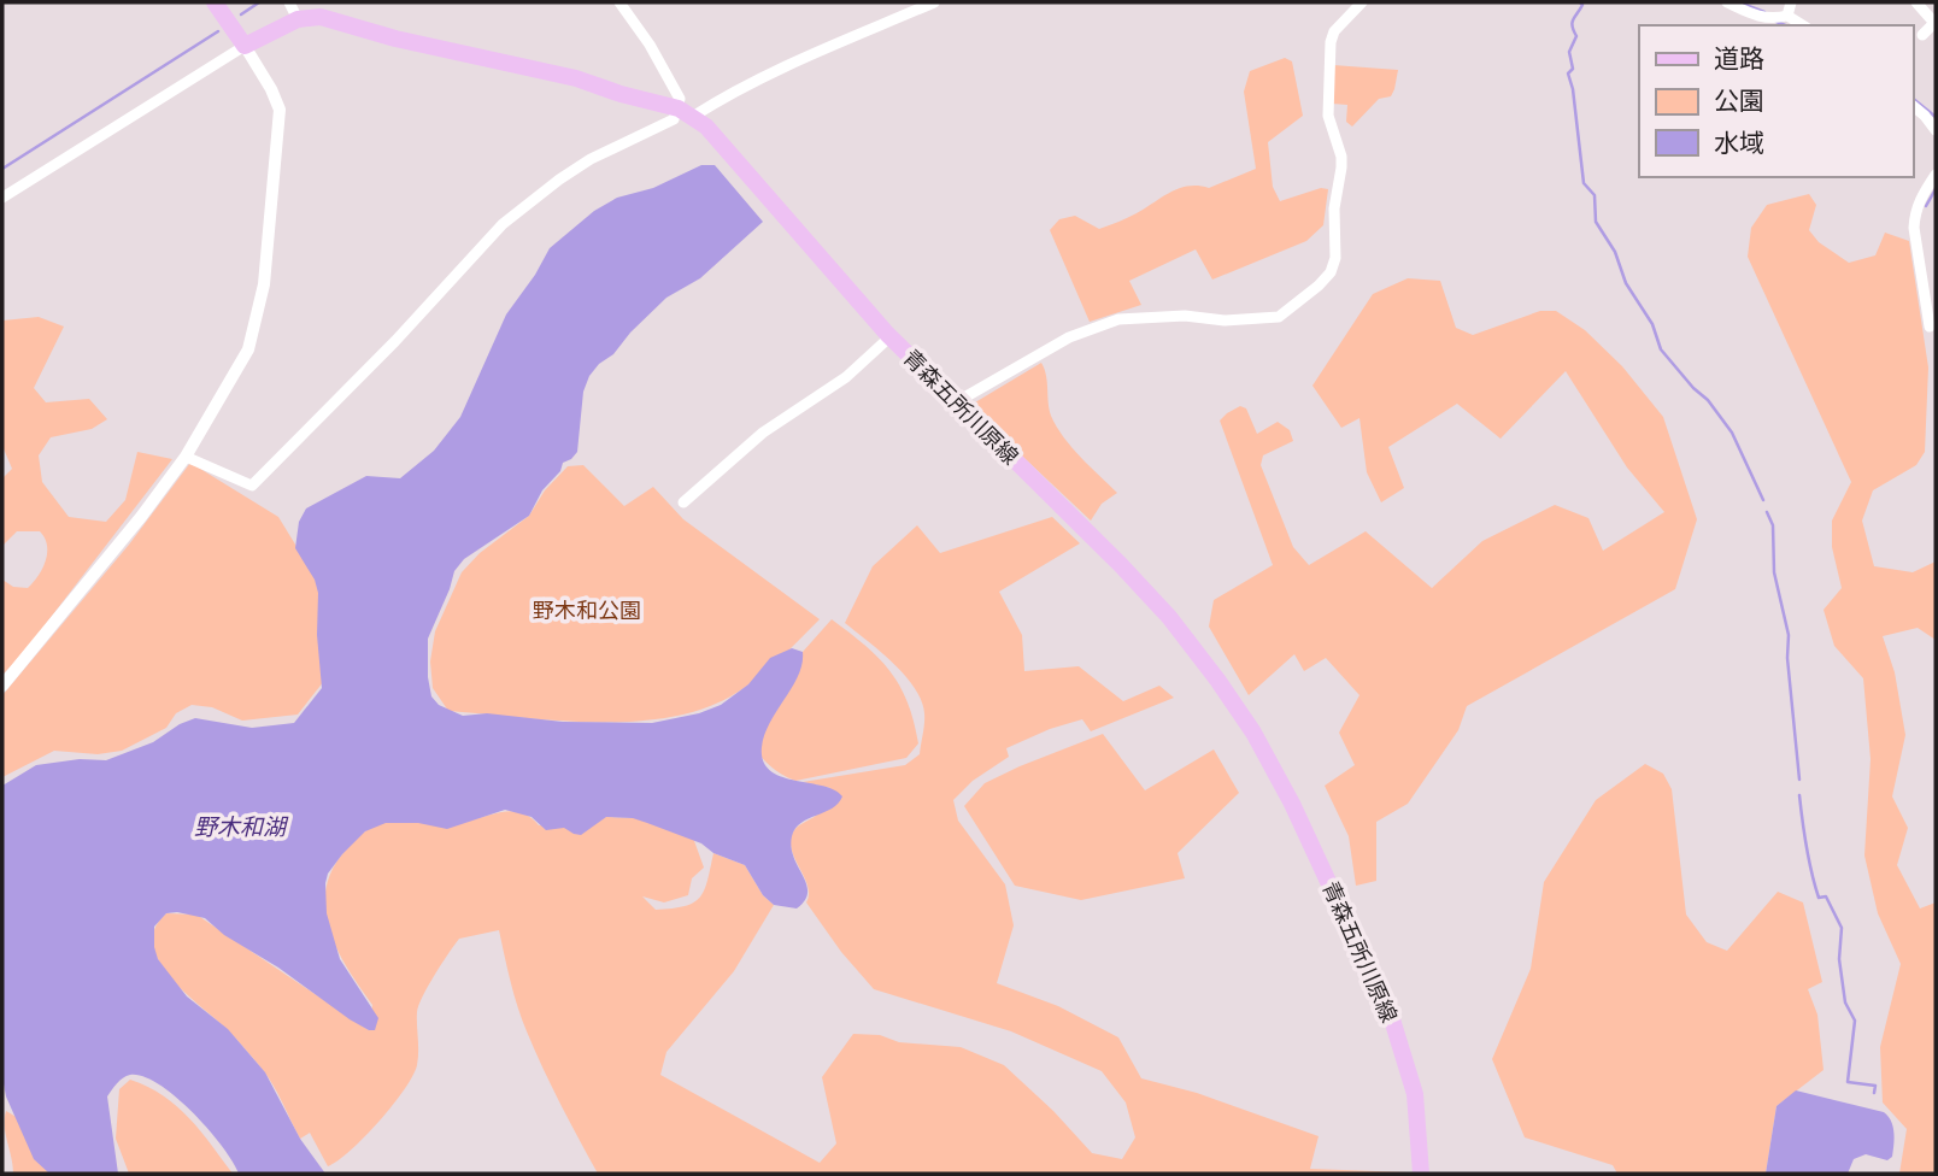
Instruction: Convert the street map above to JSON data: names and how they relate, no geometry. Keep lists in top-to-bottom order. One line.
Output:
{"streets":{"main road":["青森五所川原線"]},"water":["野木和湖"],"parks":["野木和公園"],"legend":["道路","公園","水域"]}
